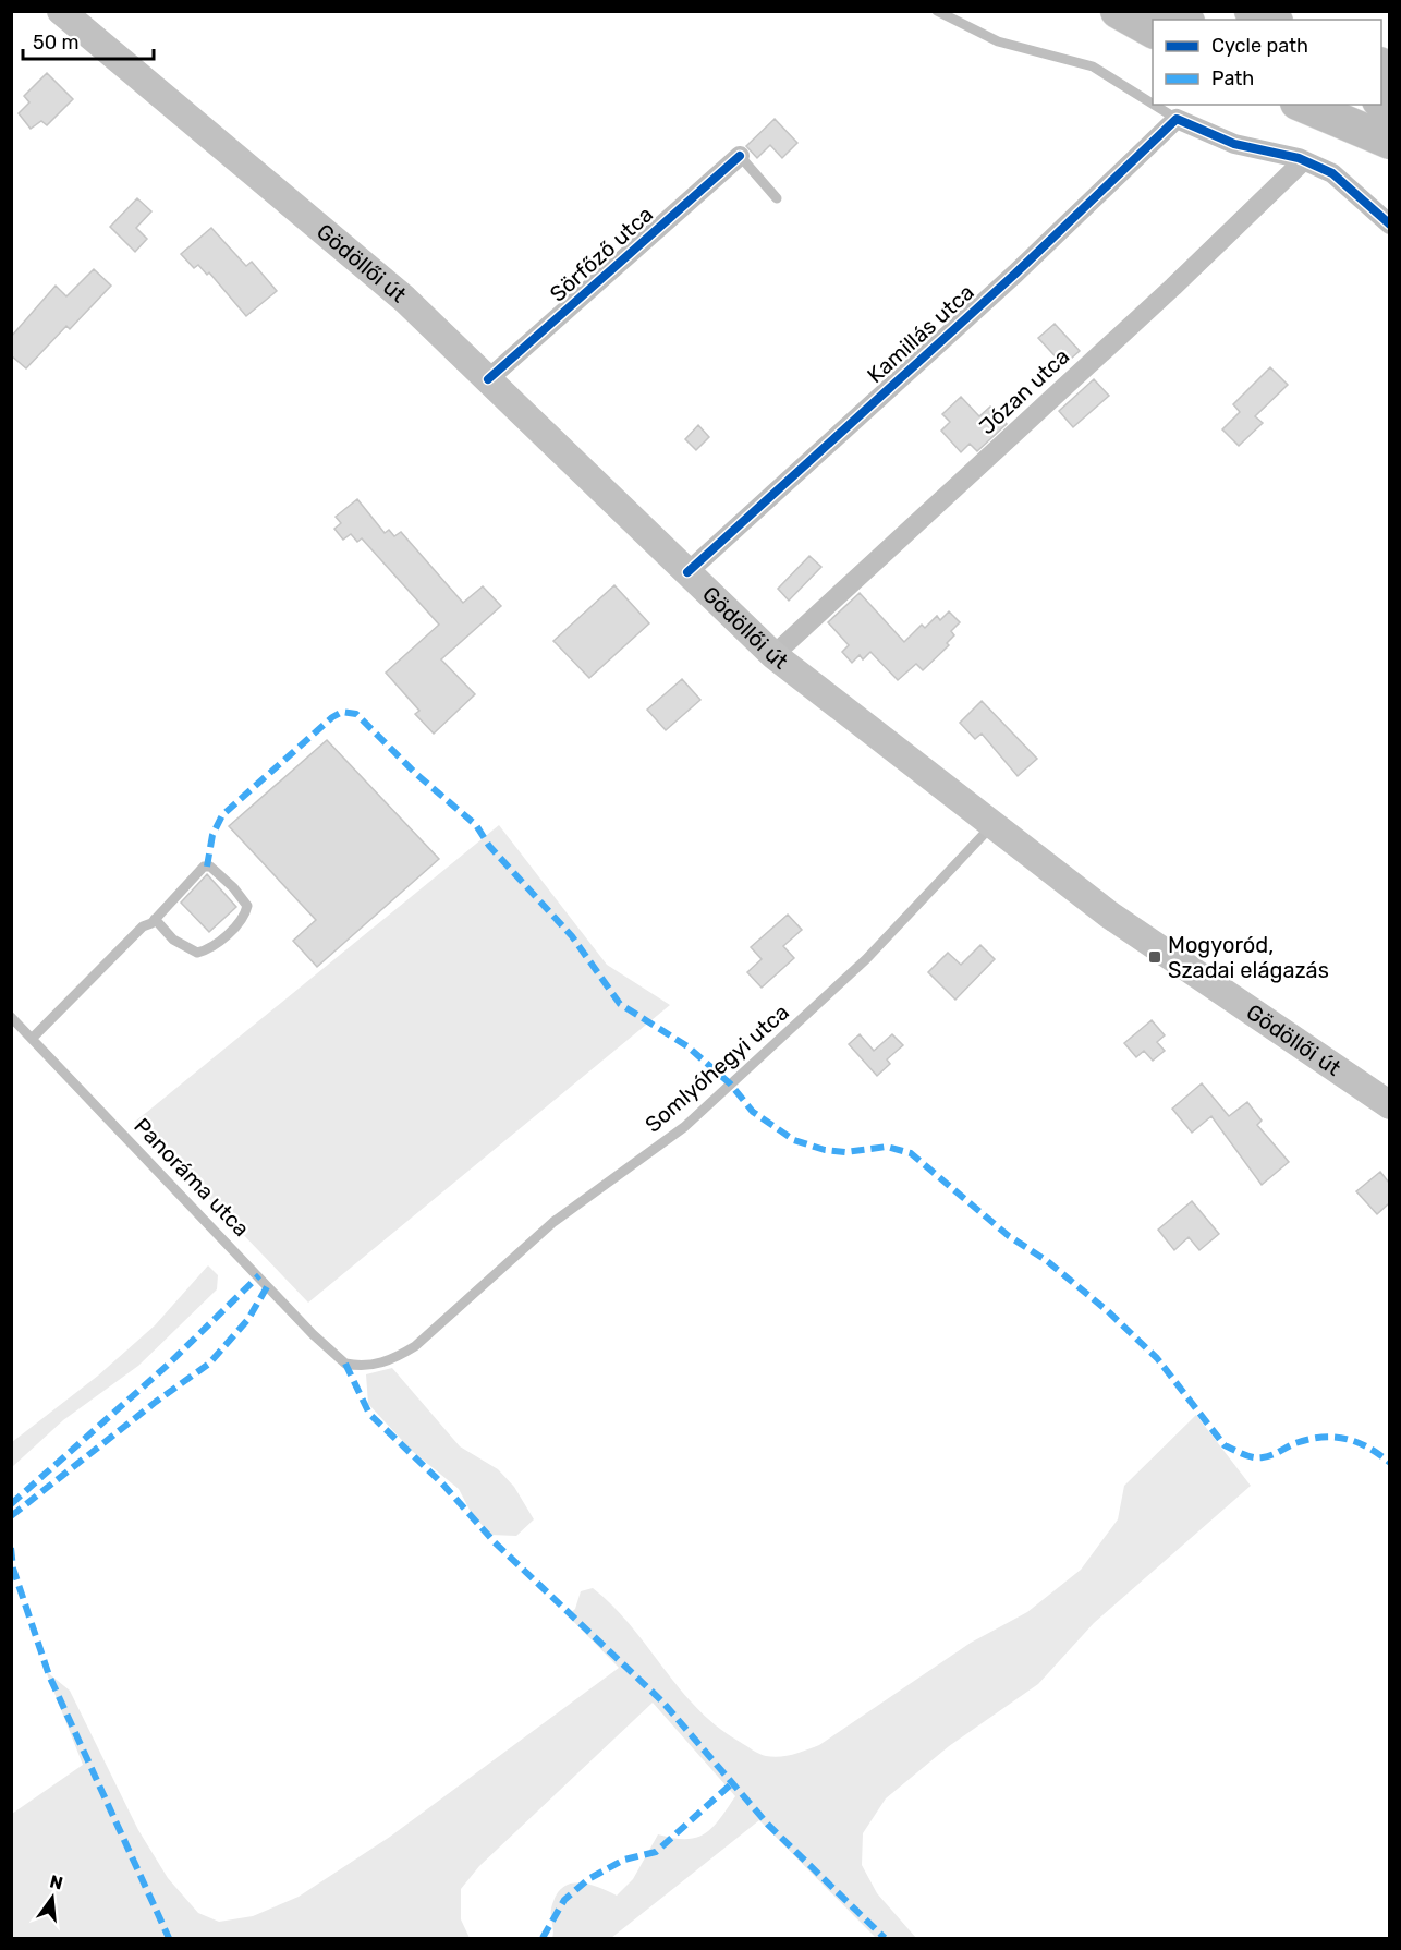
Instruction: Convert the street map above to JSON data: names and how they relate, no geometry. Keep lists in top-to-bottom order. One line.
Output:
{"streets":{"main road":["Gödöllői út"],"street":["Sörfőző utca","Kamillás utca","Józan utca"],"lane":["Somlyóhegyi utca","Panoráma utca"]},"crossings":[["Sörfőző utca","Gödöllői út"],["Gödöllői út","Kamillás utca"],["Gödöllői út","Józan utca"],["Gödöllői út","Somlyóhegyi utca"],["Somlyóhegyi utca","Panoráma utca"]],"places":{"transit":["Mogyoród, Szadai elágazás"]},"legend":["Cycle path","Path"],"scale_bar":"50 m","north":"top"}
